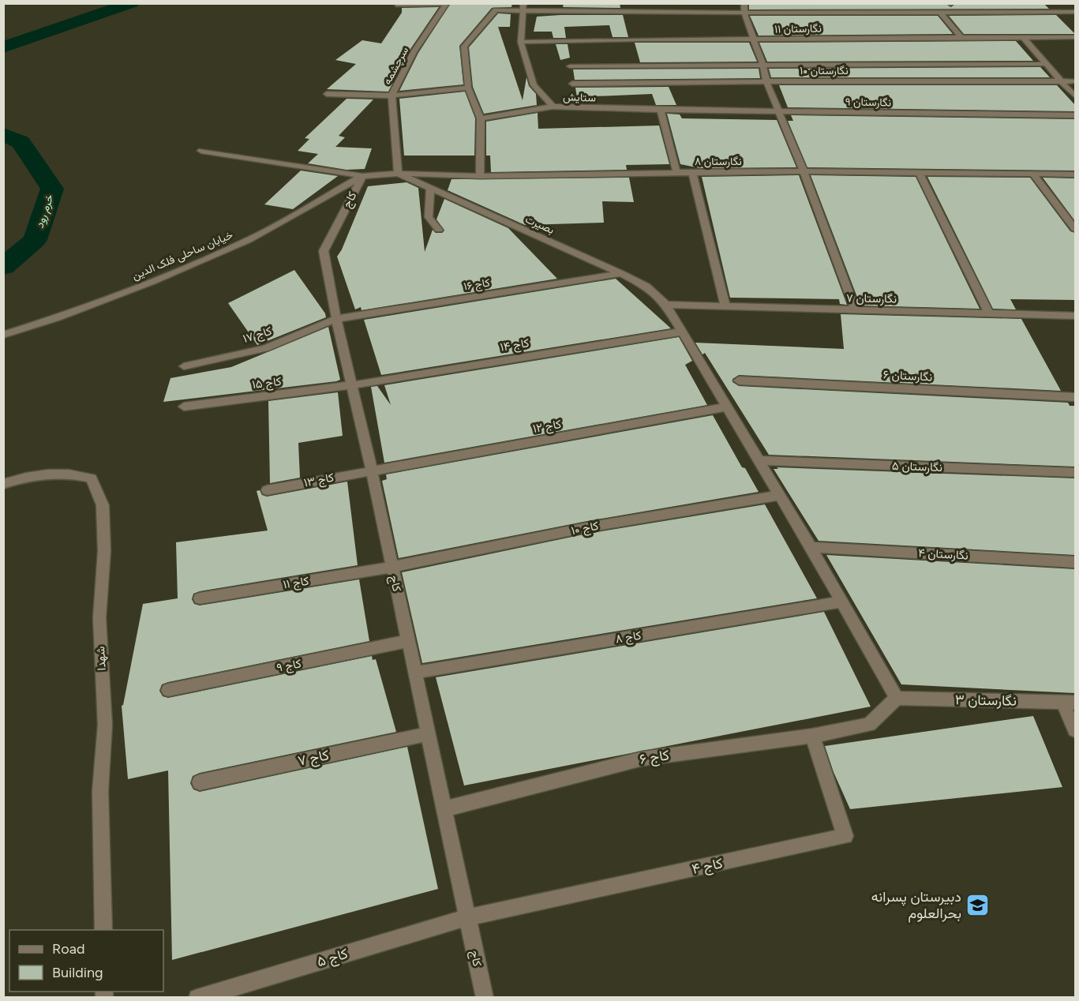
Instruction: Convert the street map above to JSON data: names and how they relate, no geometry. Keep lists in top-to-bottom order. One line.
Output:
{"streets":{"street":["نگارستان ۱۱","سرچشمه","نگارستان ۱۰","ستایش","نگارستان ۹","نگارستان ۸","کاج","بصیرت","خیابان ساحلی فلک الدین","کاج ۱۶","نگارستان ۷","کاج ۱۷","کاج ۱۴","نگارستان ۶","کاج ۱۵","کاج ۱۲","نگارستان ۵","کاج ۱۳","کاج ۱۰","نگارستان ۴","کاج ۱۱","کاج ۸","شهدا","کاج ۹","نگارستان ۳","کاج ۶","کاج ۷","کاج ۴","کاج ۵"]},"crossings":[["نگارستان ۱۱","ستایش"],["سرچشمه","بصیرت"],["ستایش","نگارستان ۹"],["کاج","خیابان ساحلی فلک الدین"],["کاج","کاج ۱۶"],["کاج","کاج ۱۷"],["کاج","کاج ۱۴"],["کاج","کاج ۱۵"],["کاج","کاج ۱۲"],["کاج","کاج ۱۳"],["کاج","کاج ۱۰"],["کاج","کاج ۱۱"],["کاج","کاج ۸"],["کاج","کاج ۹"],["کاج","کاج ۶"],["کاج","کاج ۷"],["کاج","کاج ۴"],["کاج","کاج ۵"],["بصیرت","کاج ۱۶"],["بصیرت","نگارستان ۷"],["بصیرت","کاج ۱۴"],["بصیرت","کاج ۱۲"],["بصیرت","نگارستان ۵"],["بصیرت","کاج ۱۰"],["بصیرت","نگارستان ۴"],["بصیرت","کاج ۸"],["بصیرت","نگارستان ۳"],["بصیرت","کاج ۶"],["کاج ۱۶","کاج ۱۷"],["کاج ۱۴","کاج ۱۵"],["کاج ۱۲","کاج ۱۳"],["کاج ۱۰","کاج ۱۱"],["نگارستان ۳","کاج ۶"],["کاج ۶","کاج ۴"],["کاج ۴","کاج ۵"]],"water":["خرم رود"],"places":{"school or university":["دبیرستان پسرانه بحرالعلوم"]},"legend":["Road","Building"]}
